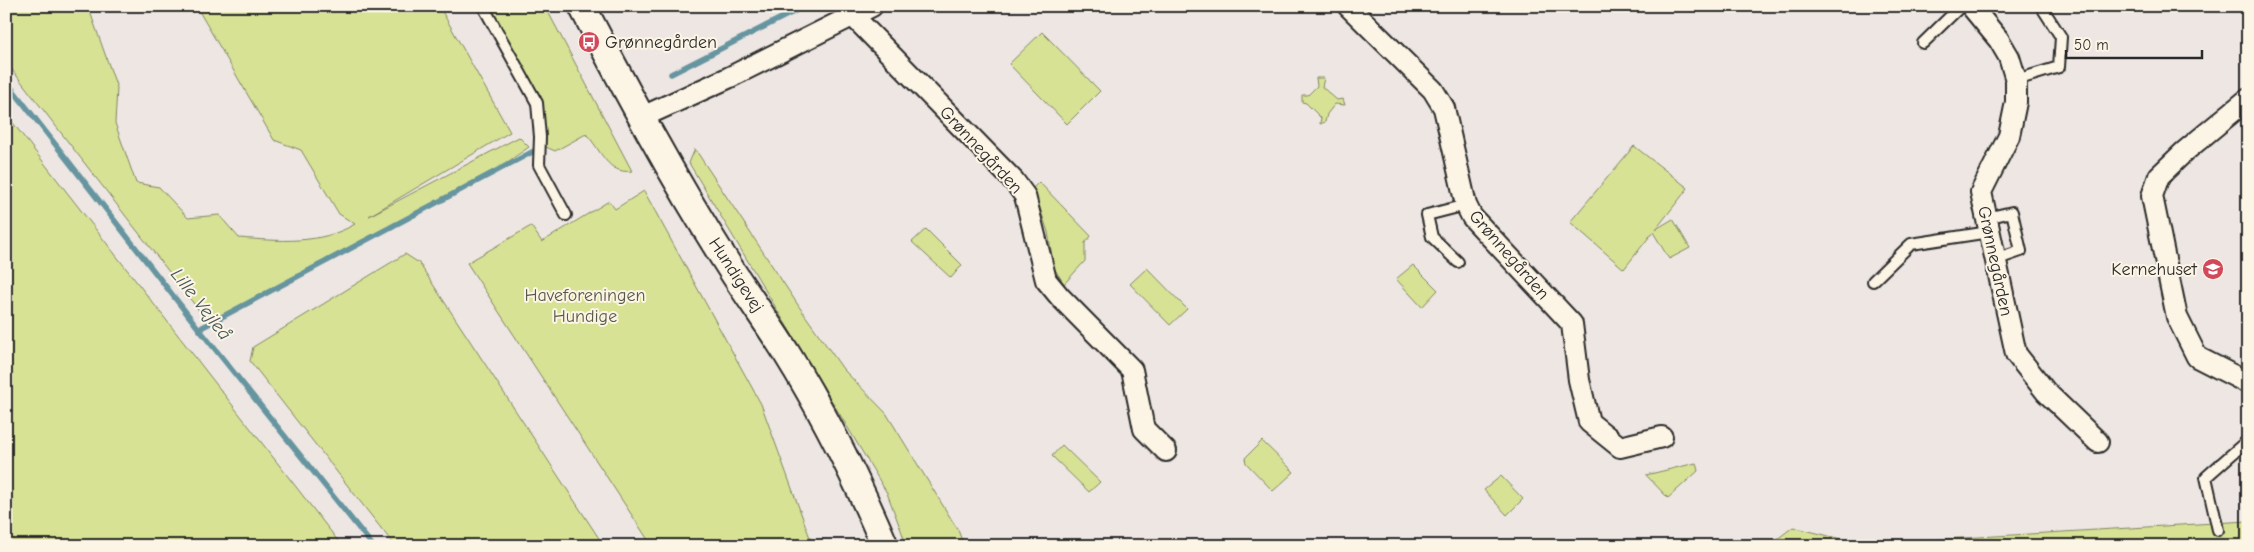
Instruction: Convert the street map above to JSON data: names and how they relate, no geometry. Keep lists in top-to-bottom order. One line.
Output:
{"streets":{"street":["Grønnegården","Hundigevej"]},"water":["Lille Vejleå"],"parks":["Haveforeningen Hundige"],"places":{"bus stop":["Grønnegården"],"school or university":["Kernehuset"]},"scale_bar":"50 m"}
